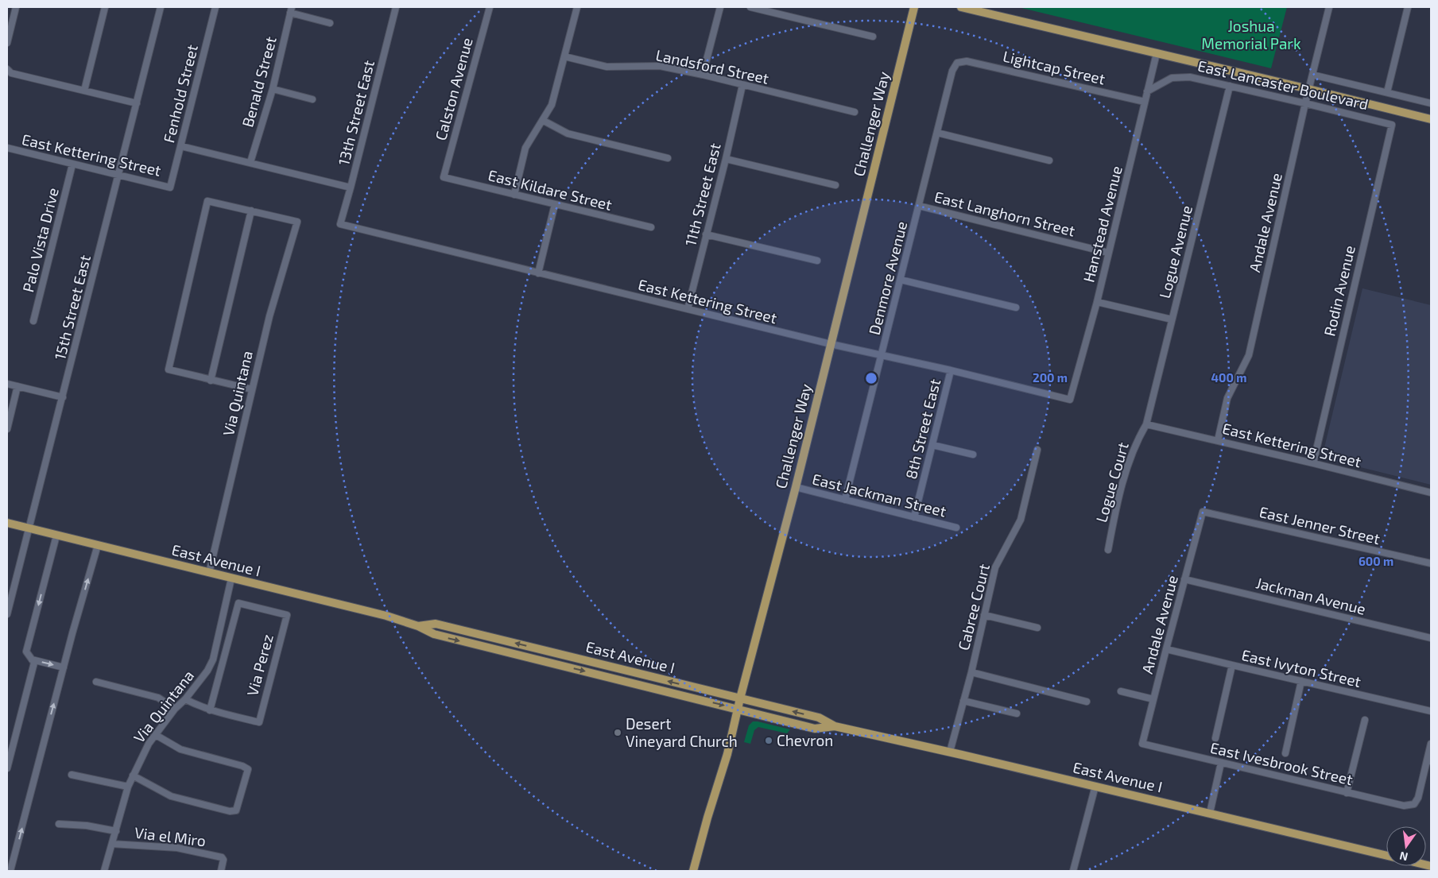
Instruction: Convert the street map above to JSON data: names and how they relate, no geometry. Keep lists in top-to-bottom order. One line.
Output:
{"streets":{"main road":["East Lancaster Boulevard","Challenger Way","East Avenue I"],"street":["Landsford Street","Lightcap Street","Benald Street","Calston Avenue","Fenhold Street","13th Street East","East Kettering Street","East Kildare Street","11th Street East","East Langhorn Street","Andale Avenue","Hanstead Avenue","Palo Vista Drive","Logue Avenue","Denmore Avenue","Rodin Avenue","15th Street East","Via Quintana","8th Street East","Logue Court","East Jackman Street","East Jenner Street","Jackman Avenue","Cabree Court","Via Perez","East Ivyton Street","East Ivesbrook Street","Via el Miro"]},"crossings":[["Landsford Street","11th Street East"],["Lightcap Street","Hanstead Avenue"],["Lightcap Street","Denmore Avenue"],["East Lancaster Boulevard","Andale Avenue"],["East Lancaster Boulevard","Hanstead Avenue"],["East Lancaster Boulevard","Logue Avenue"],["East Lancaster Boulevard","Rodin Avenue"],["Calston Avenue","East Kildare Street"],["Fenhold Street","East Kettering Street"],["13th Street East","East Kettering Street"],["Challenger Way","East Kettering Street"],["Challenger Way","East Jackman Street"],["Challenger Way","East Avenue I"],["East Kettering Street","11th Street East"],["East Kettering Street","Andale Avenue"],["East Kettering Street","Hanstead Avenue"],["East Kettering Street","Palo Vista Drive"],["East Kettering Street","Logue Avenue"],["East Kettering Street","Denmore Avenue"],["East Kettering Street","Rodin Avenue"],["East Kettering Street","15th Street East"],["East Kettering Street","8th Street East"],["East Kettering Street","Logue Court"],["East Langhorn Street","Hanstead Avenue"],["East Langhorn Street","Denmore Avenue"],["Andale Avenue","East Jenner Street"],["Andale Avenue","Jackman Avenue"],["Andale Avenue","East Ivyton Street"],["Andale Avenue","East Ivesbrook Street"],["Logue Avenue","Logue Court"],["Denmore Avenue","East Jackman Street"],["15th Street East","East Avenue I"],["Via Quintana","East Avenue I"],["Via Quintana","Via el Miro"],["8th Street East","East Jackman Street"],["East Avenue I","Cabree Court"]],"parks":["Joshua Memorial Park"],"places":["Desert Vineyard Church","Chevron"],"north":"bottom","rings":["200 m","400 m","600 m"]}
